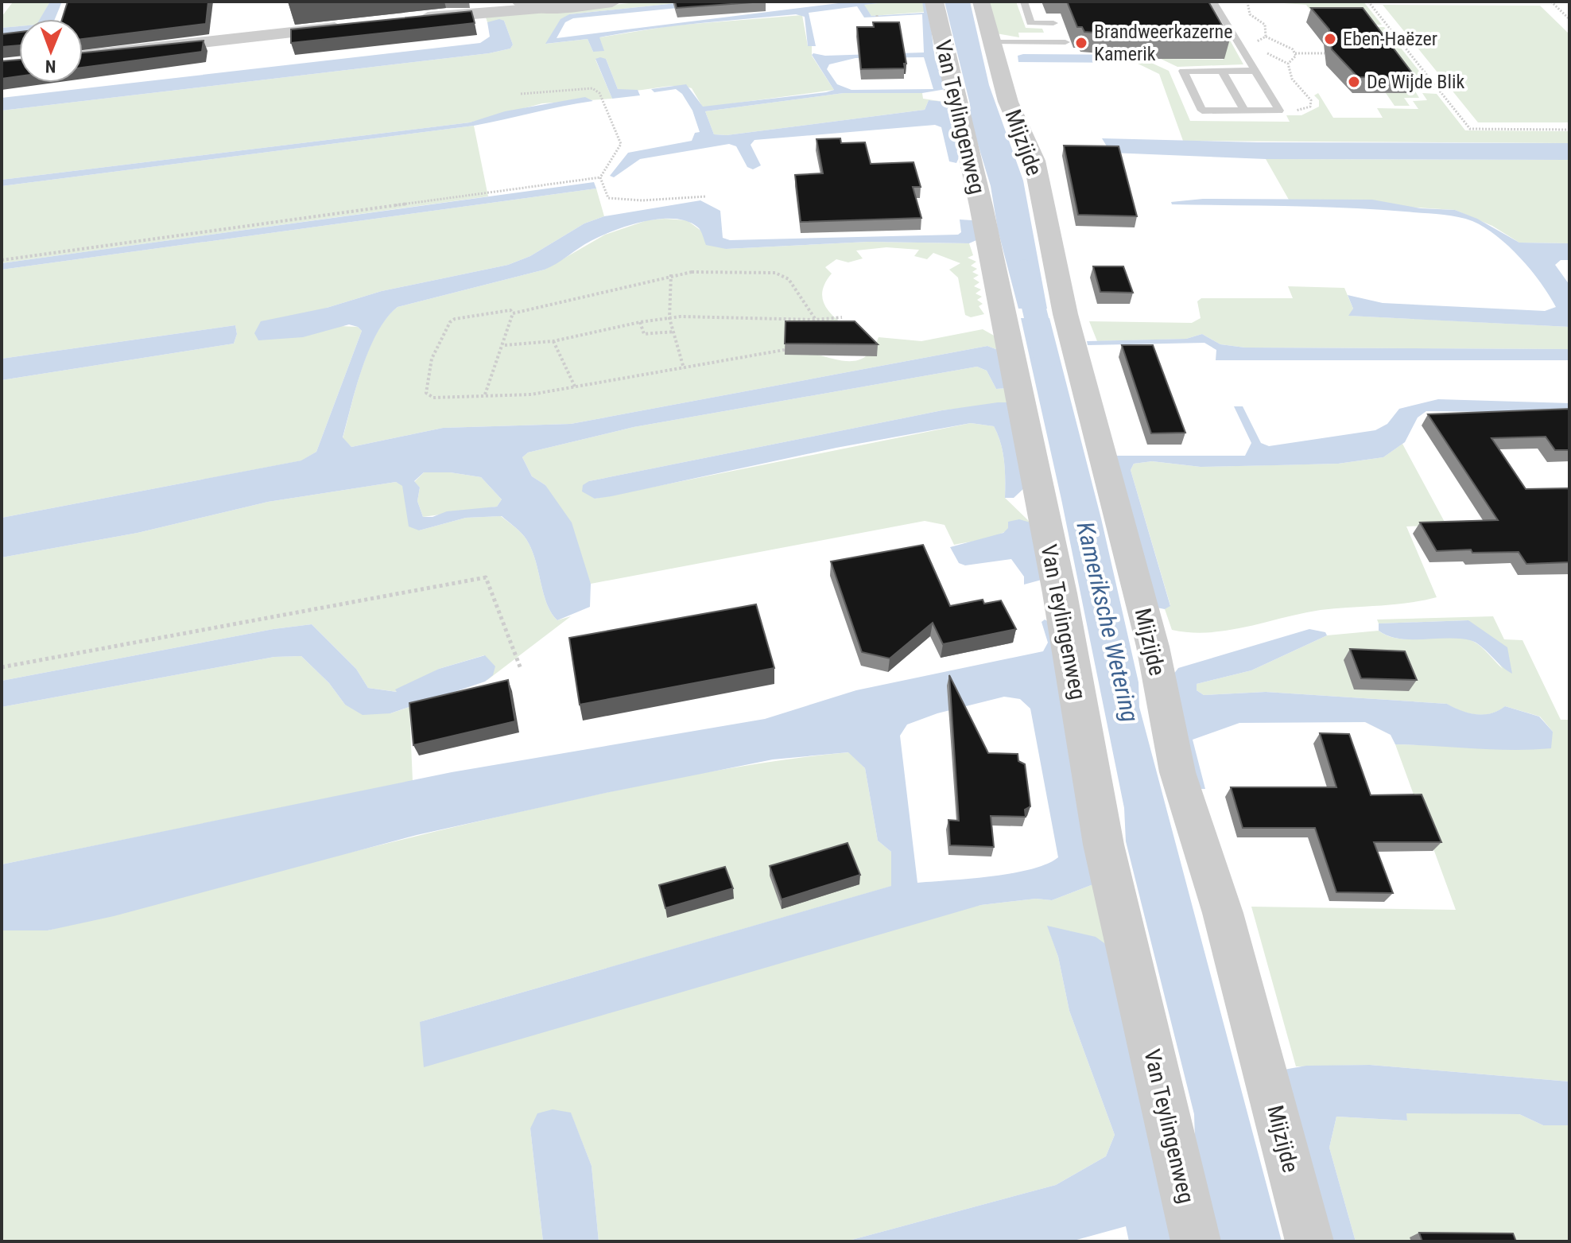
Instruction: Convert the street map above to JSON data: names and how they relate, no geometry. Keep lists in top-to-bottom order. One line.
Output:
{"streets":{"street":["Van Teylingenweg","Mijzijde"]},"water":["Kameriksche Wetering"],"places":["Eben-Haëzer","Brandweerkazerne Kamerik","De Wijde Blik"],"north":"bottom"}
